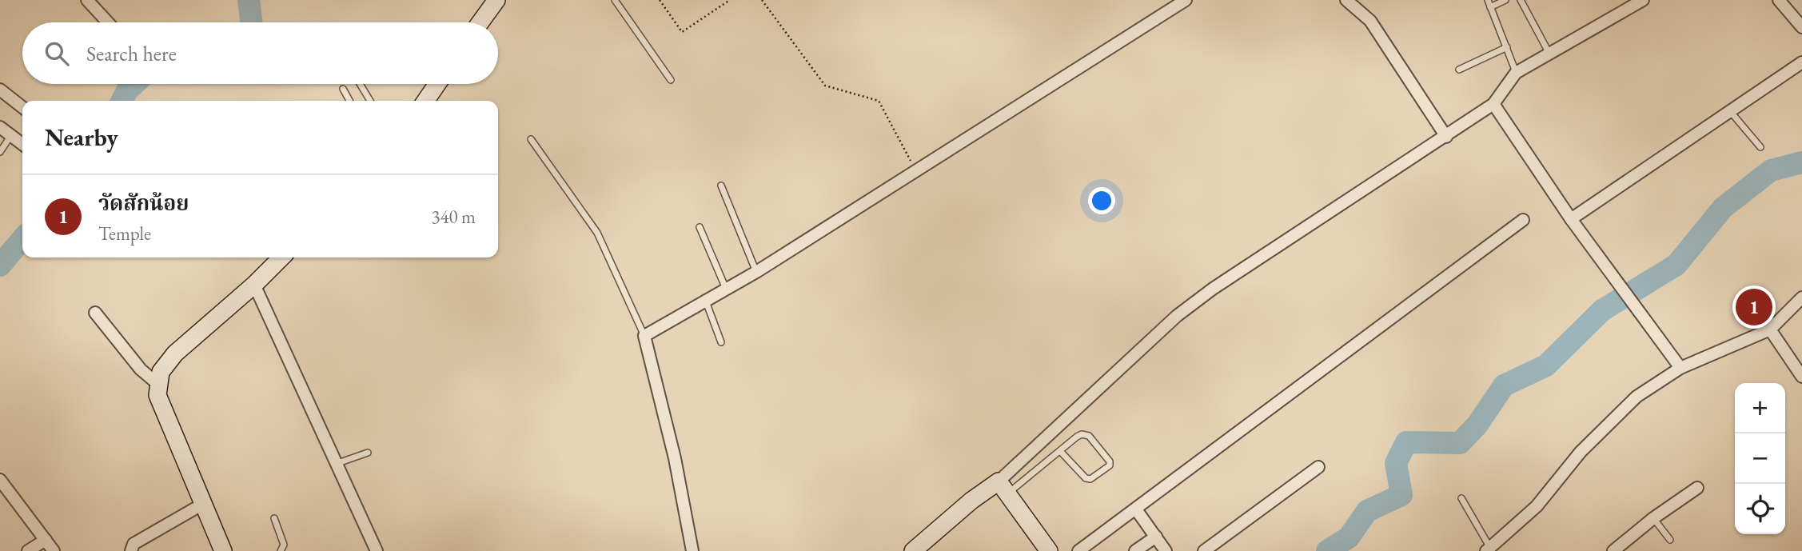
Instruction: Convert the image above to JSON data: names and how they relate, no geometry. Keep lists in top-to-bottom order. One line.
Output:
{"page":{"search":"Search here","heading":"Nearby","list":[{"mark":"1","name":"วัดสักน้อย","note":"Temple","value":"340 m"}],"pins":"1","map_buttons":["+","−"]}}
